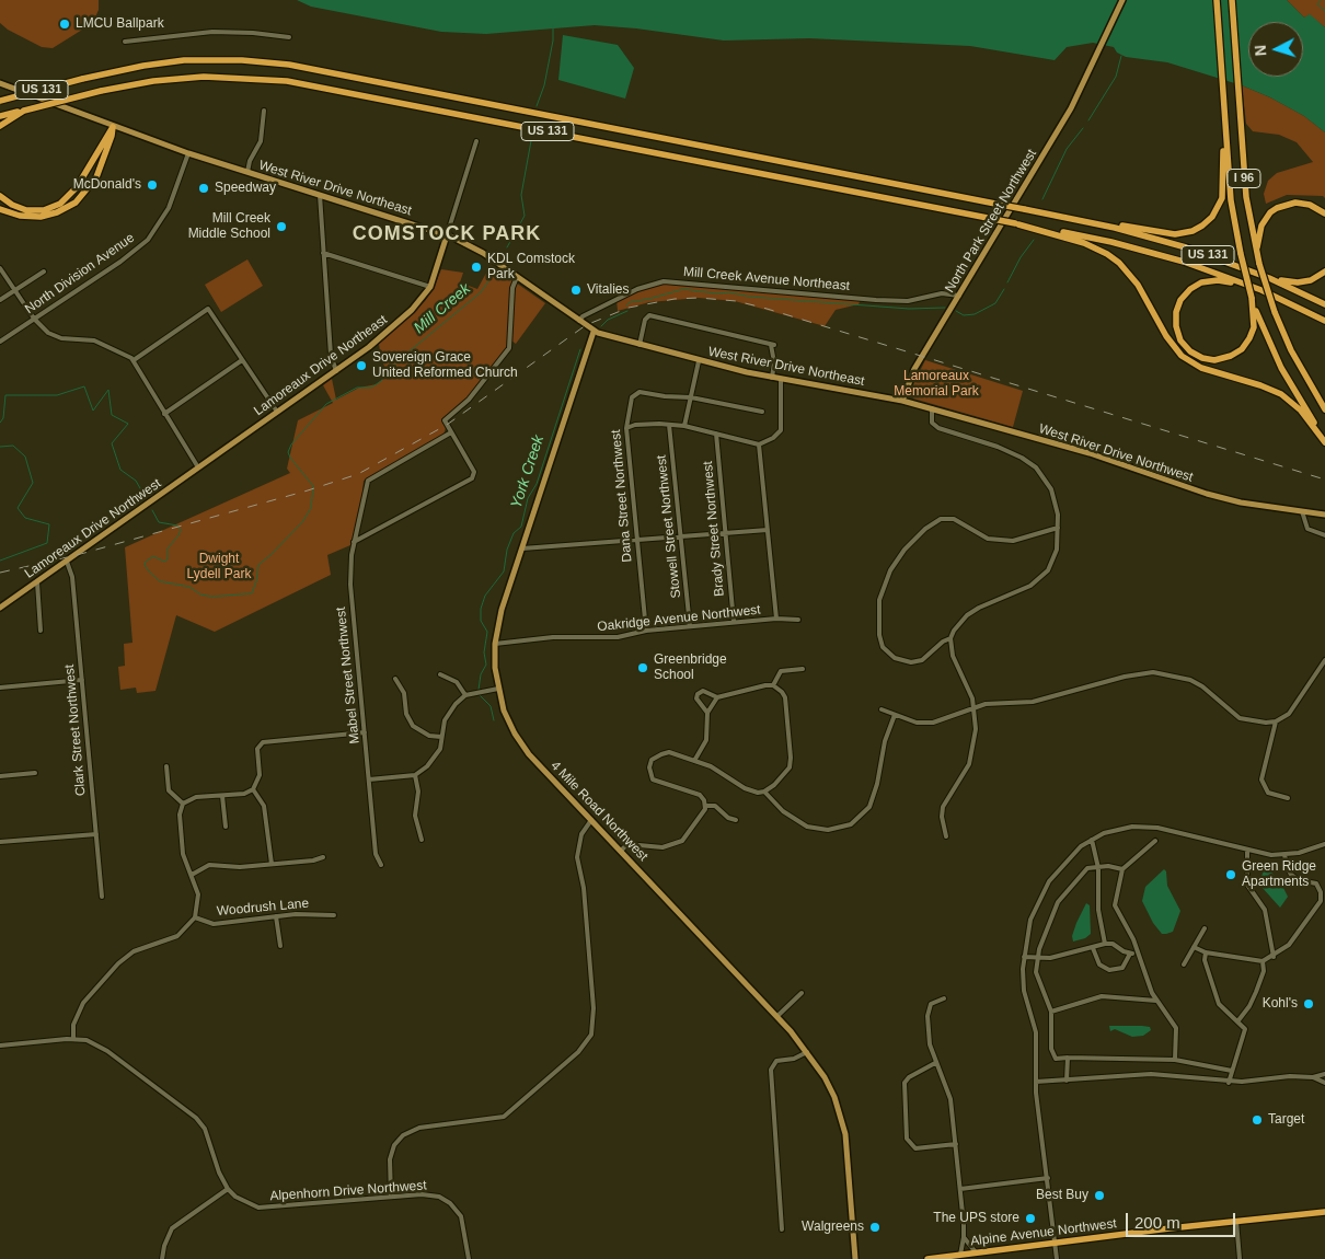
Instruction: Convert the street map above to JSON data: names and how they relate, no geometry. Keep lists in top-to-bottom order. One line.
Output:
{"streets":{"highway":["US 131","I 96","Alpine Avenue Northwest"],"main road":["West River Drive Northeast","North Park Street Northwest","Lamoreaux Drive Northeast","West River Drive Northwest","Lamoreaux Drive Northwest","4 Mile Road Northwest"],"street":["North Division Avenue","Mill Creek Avenue Northeast","Dana Street Northwest","Stowell Street Northwest","Brady Street Northwest","Oakridge Avenue Northwest","Mabel Street Northwest","Clark Street Northwest","Woodrush Lane","Alpenhorn Drive Northwest"]},"crossings":[["West River Drive Northeast","North Park Street Northwest"],["West River Drive Northeast","North Division Avenue"],["West River Drive Northeast","Mill Creek Avenue Northeast"],["West River Drive Northeast","Lamoreaux Drive Northeast"],["West River Drive Northeast","West River Drive Northwest"],["West River Drive Northeast","4 Mile Road Northwest"],["North Park Street Northwest","Mill Creek Avenue Northeast"],["North Park Street Northwest","West River Drive Northwest"],["Lamoreaux Drive Northeast","Lamoreaux Drive Northwest"],["Dana Street Northwest","Oakridge Avenue Northwest"],["Stowell Street Northwest","Oakridge Avenue Northwest"],["Lamoreaux Drive Northwest","Clark Street Northwest"],["Brady Street Northwest","Oakridge Avenue Northwest"],["Oakridge Avenue Northwest","4 Mile Road Northwest"]],"districts":["COMSTOCK PARK"],"water":["Mill Creek","York Creek"],"parks":["Lamoreaux Memorial Park","Dwight Lydell Park"],"places":["LMCU Ballpark","McDonald's","Speedway","Mill Creek Middle School","KDL Comstock Park","Vitalies","Sovereign Grace United Reformed Church","Greenbridge School","Green Ridge Apartments","Kohl's","Target","Best Buy","The UPS store","Walgreens"],"scale_bar":"200 m","north":"left"}
